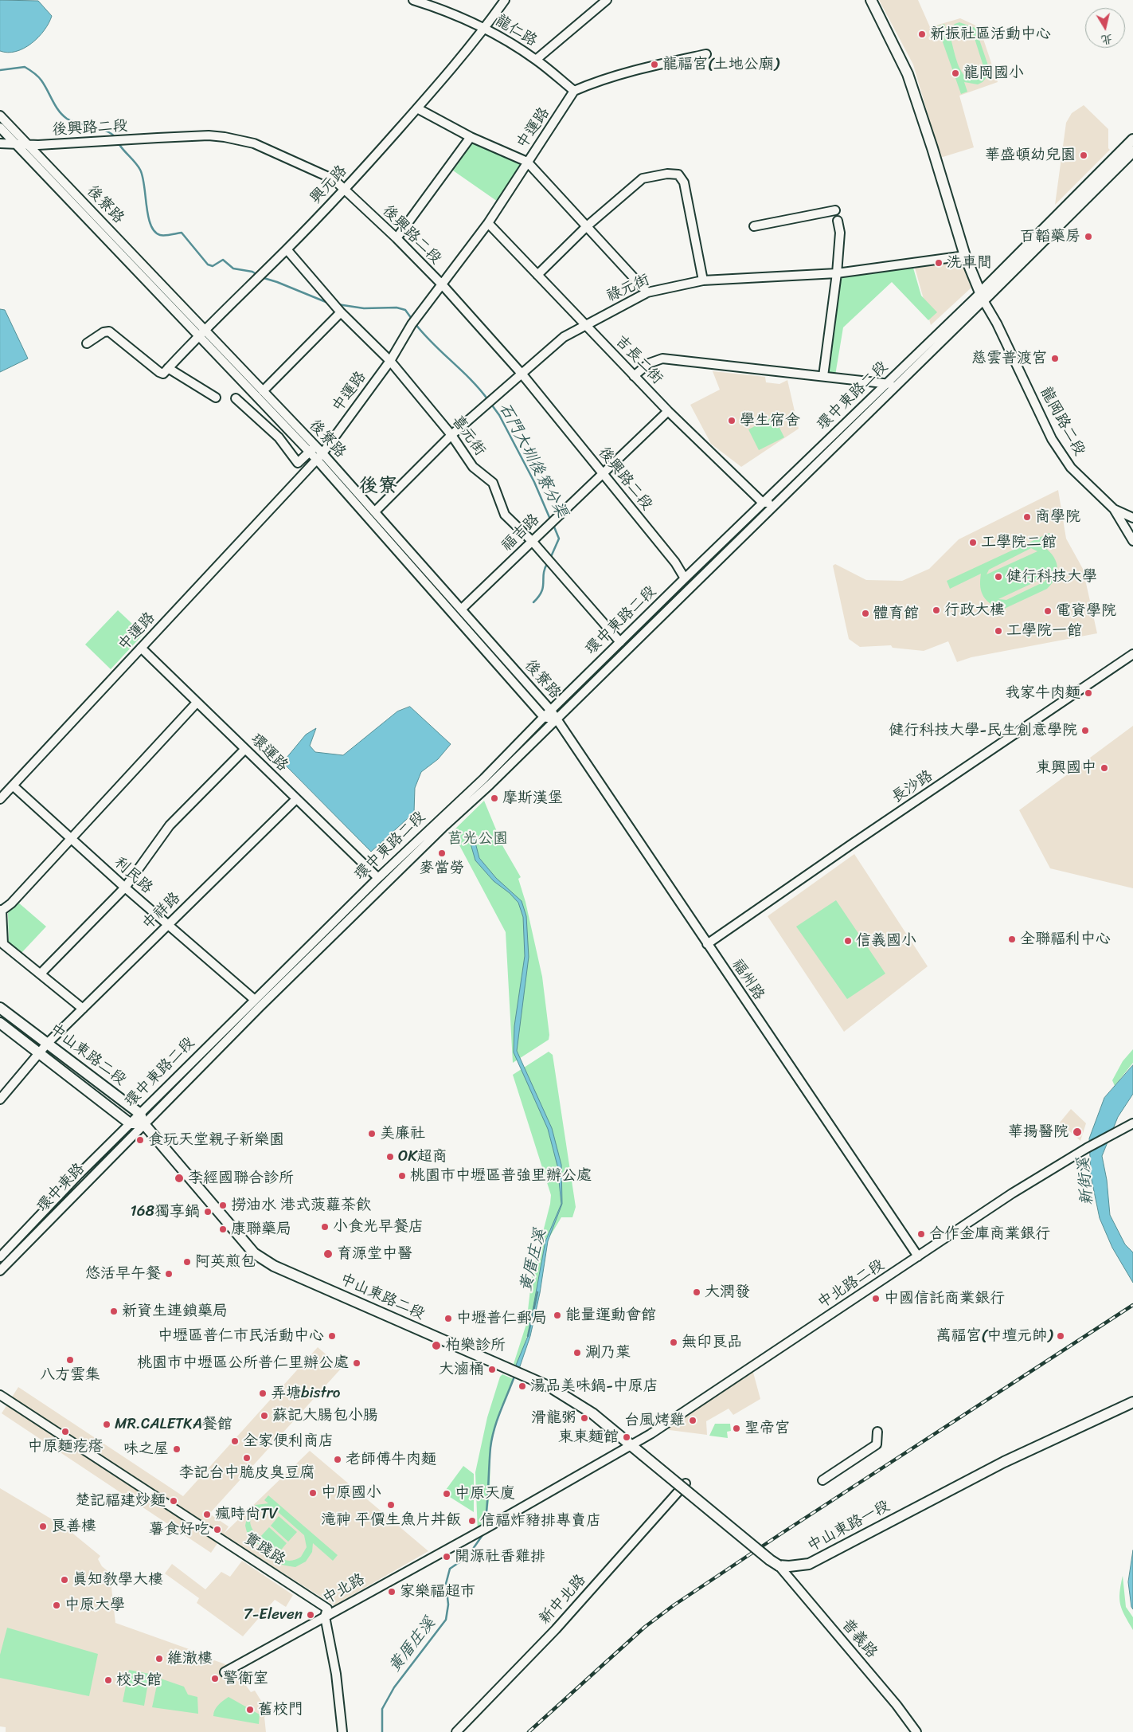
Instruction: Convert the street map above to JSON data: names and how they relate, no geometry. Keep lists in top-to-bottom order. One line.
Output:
{"streets":{"main road":["環中東路二段","中山東路二段","中山東路一段"],"street":["龍仁路","後興路二段","中運路","興元路","後寮路","祿元街","吉長二街","龍岡路二段","喜元街","福吉路","環運路","長沙路","利民路","中祥路","福州路","環中東路","中北路二段","實踐路","中北路","新中北路","普義路"]},"crossings":[["龍仁路","中運路"],["龍仁路","興元路"],["後興路二段","中運路"],["後興路二段","興元路"],["後興路二段","後寮路"],["後興路二段","祿元街"],["後興路二段","環中東路二段"],["後興路二段","福吉路"],["中運路","後寮路"],["中運路","吉長二街"],["中運路","喜元街"],["中運路","環運路"],["中運路","利民路"],["興元路","後寮路"],["興元路","喜元街"],["後寮路","祿元街"],["後寮路","環中東路二段"],["後寮路","福吉路"],["後寮路","福州路"],["祿元街","吉長二街"],["祿元街","喜元街"],["吉長二街","環中東路二段"],["吉長二街","福吉路"],["環中東路二段","龍岡路二段"],["環中東路二段","喜元街"],["環中東路二段","環運路"],["環中東路二段","利民路"],["環中東路二段","福州路"],["環中東路二段","中山東路二段"],["環中東路二段","環中東路"],["喜元街","福吉路"],["環運路","中祥路"],["長沙路","福州路"],["利民路","中祥路"],["中祥路","中山東路二段"],["福州路","中北路二段"],["中山東路二段","環中東路"],["中山東路二段","中北路二段"],["中山東路二段","中北路"],["中北路二段","中北路"],["中山東路一段","普義路"],["實踐路","中北路"]],"districts":["後寮"],"water":["石門大圳後寮分渠","新街溪","黃厝庄溪"],"parks":["莒光公園"],"places":["新振社區活動中心","龍福宮(土地公廟)","龍岡國小","華盛頓幼兒園","百韜藥房","洗車間","慈雲普渡宮","學生宿舍","商學院","工學院二館","健行科技大學","行政大樓","電資學院","體育館","工學院一館","我家牛肉麵","健行科技大學-民生創意學院","東興國中","摩斯漢堡","麥當勞","全聯福利中心","信義國小","華揚醫院","美廉社","食玩天堂親子新樂園","OK超商","桃園市中壢區普強里辦公處","李經國聯合診所","撈油水 港式菠蘿茶飲","168獨享鍋","小食光早餐店","康聯藥局","合作金庫商業銀行","育源堂中醫","阿英煎包","悠活早午餐","大潤發","中國信託商業銀行","新資生連鎖藥局","能量運動會館","中壢普仁郵局","中壢區普仁市民活動中心","萬福宮(中壇元帥)","無印良品","柏樂診所","涮乃葉","八方雲集","桃園市中壢區公所普仁里辦公處","大滷桶","湯品美味鍋-中原店","弄塘bistro","蘇記大腸包小腸","滑龍粥","台風烤雞","MR.CALETKA餐館","聖帝宮","中原麵疙瘩","東東麵館","全家便利商店","味之屋","李記台中脆皮臭豆腐","老師傅牛肉麵","中原國小","中原天廈","楚記福建炒麵","滝神 平價生魚片丼飯","瘋時尚TV","信福炸豬排專賣店","良善樓","薯食好吃","開源社香雞排","真知教學大樓","家樂福超市","中原大學","7-Eleven","維澈樓","警衛室","校史館","舊校門"],"north":"bottom"}
